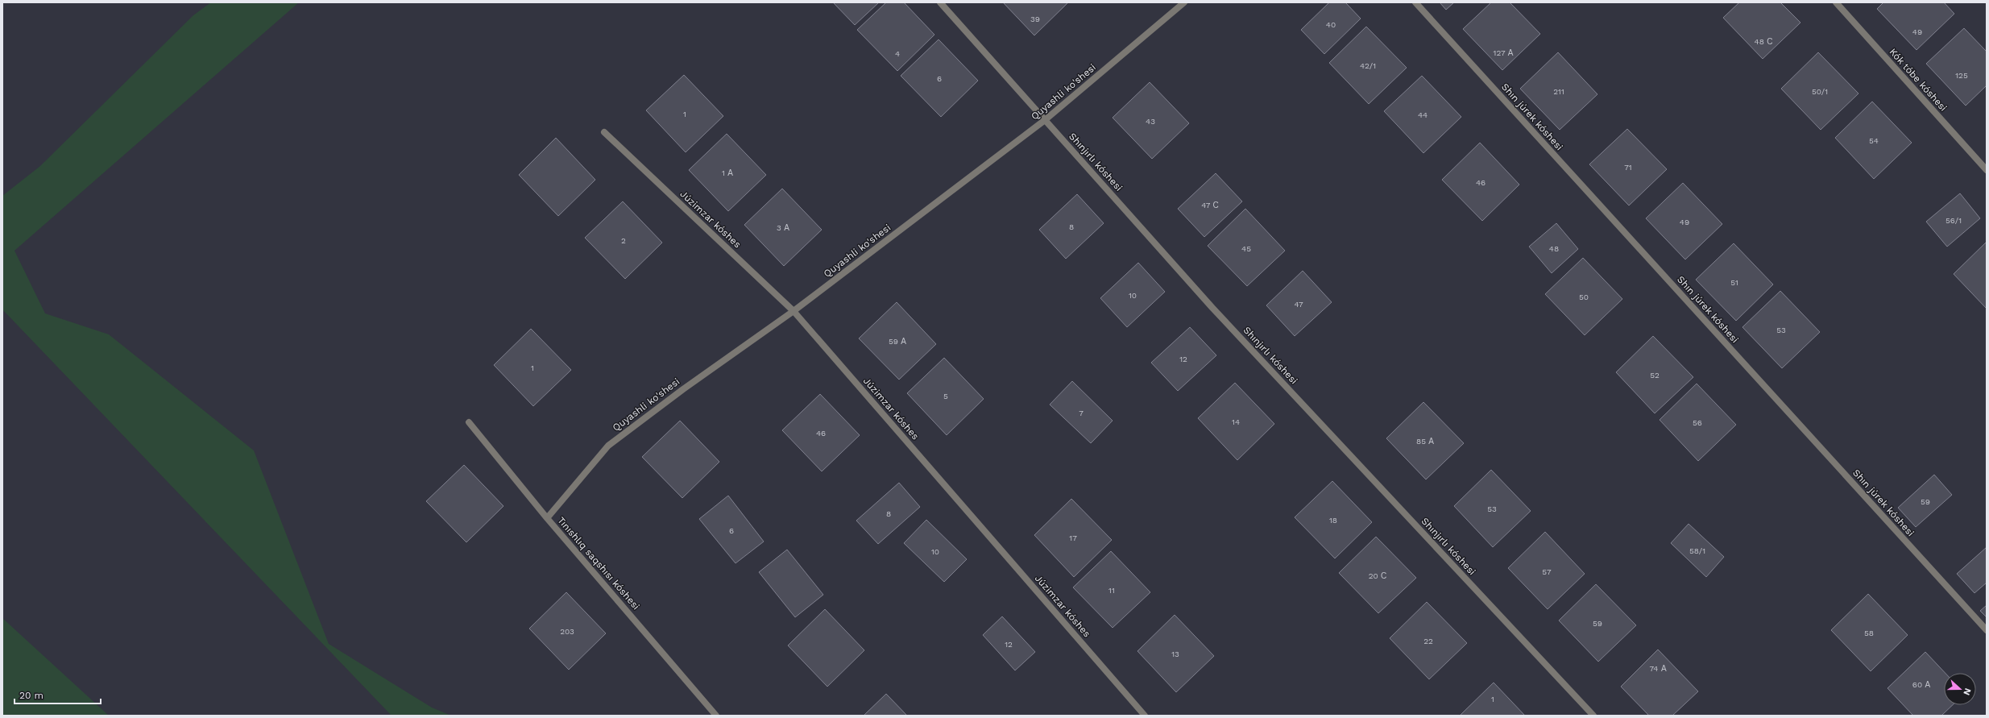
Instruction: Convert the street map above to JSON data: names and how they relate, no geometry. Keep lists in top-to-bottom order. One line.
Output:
{"streets":{"street":["Kók tóbe kóshesi","Quyashli ko'shesi","Shın júrek kóshesi","Shınjırlı kóshesi","Júzimzar kóshes","Tınıshlıq saqshısı kóshesi"]},"crossings":[["Quyashli ko'shesi","Shınjırlı kóshesi"],["Quyashli ko'shesi","Júzimzar kóshes"],["Quyashli ko'shesi","Tınıshlıq saqshısı kóshesi"]],"house_numbers":["39","40","49","48 С","127 А","4","42/1","125","6","211","50/1","1","44","43","54","71","1 А","46","47 С","56/1","49","8","3 А","2","45","48","51","10","50","47","53","59 А","12","1","52","5","7","14","56","46","85 А","59","53","8","18","6","17","58/1","10","57","20 С","11","59","203","58","22","12","13","74 А","60 А","1"],"scale_bar":"20 m","north":"right"}
